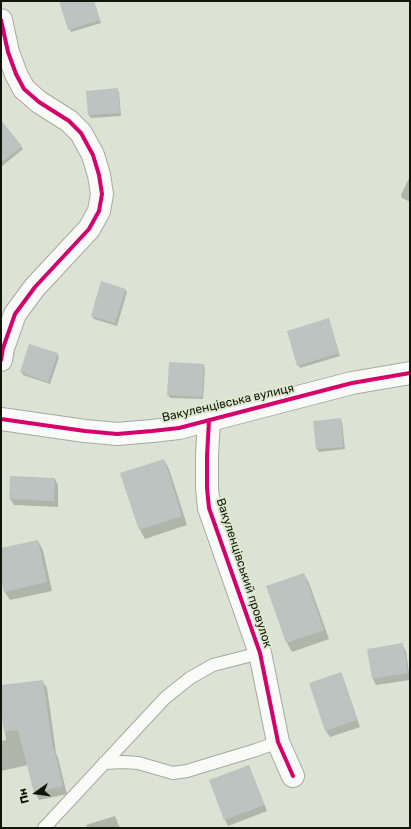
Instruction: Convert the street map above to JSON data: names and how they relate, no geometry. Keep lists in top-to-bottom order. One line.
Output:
{"streets":{"street":["Вакуленцівська вулиця","Вакуленцівський провулок"]},"crossings":[["Вакуленцівська вулиця","Вакуленцівський провулок"]],"north":"left"}
